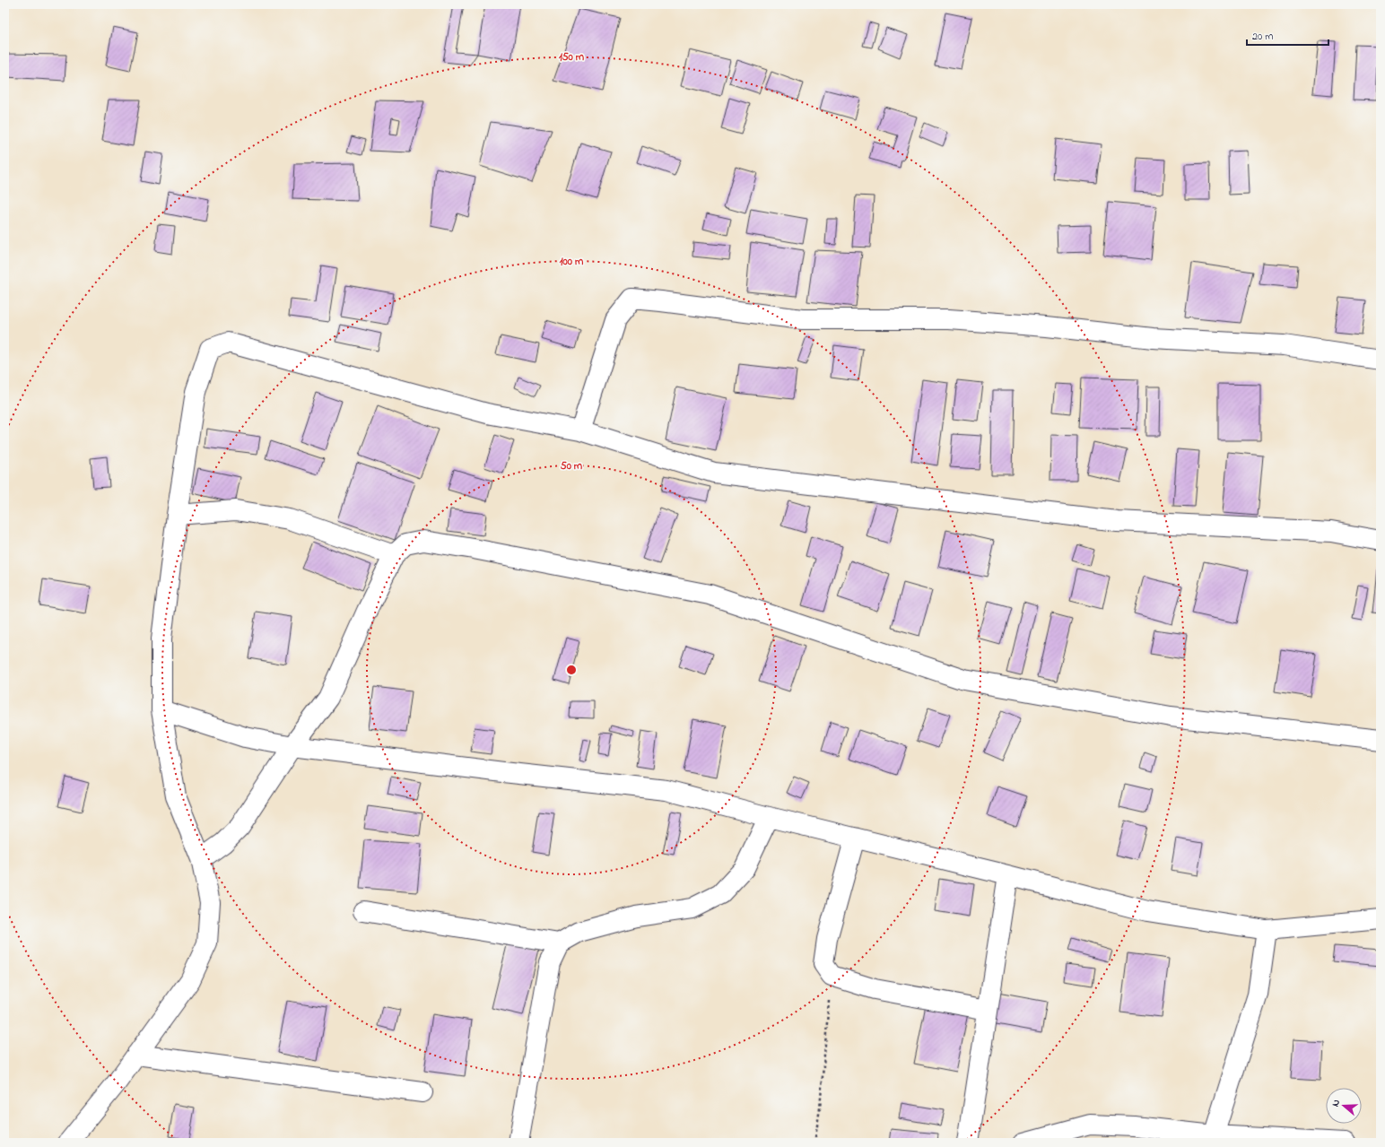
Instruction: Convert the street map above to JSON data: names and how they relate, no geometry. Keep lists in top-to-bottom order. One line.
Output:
{"scale_bar":"20 m","north":"left","rings":["150 m","100 m","50 m"]}
